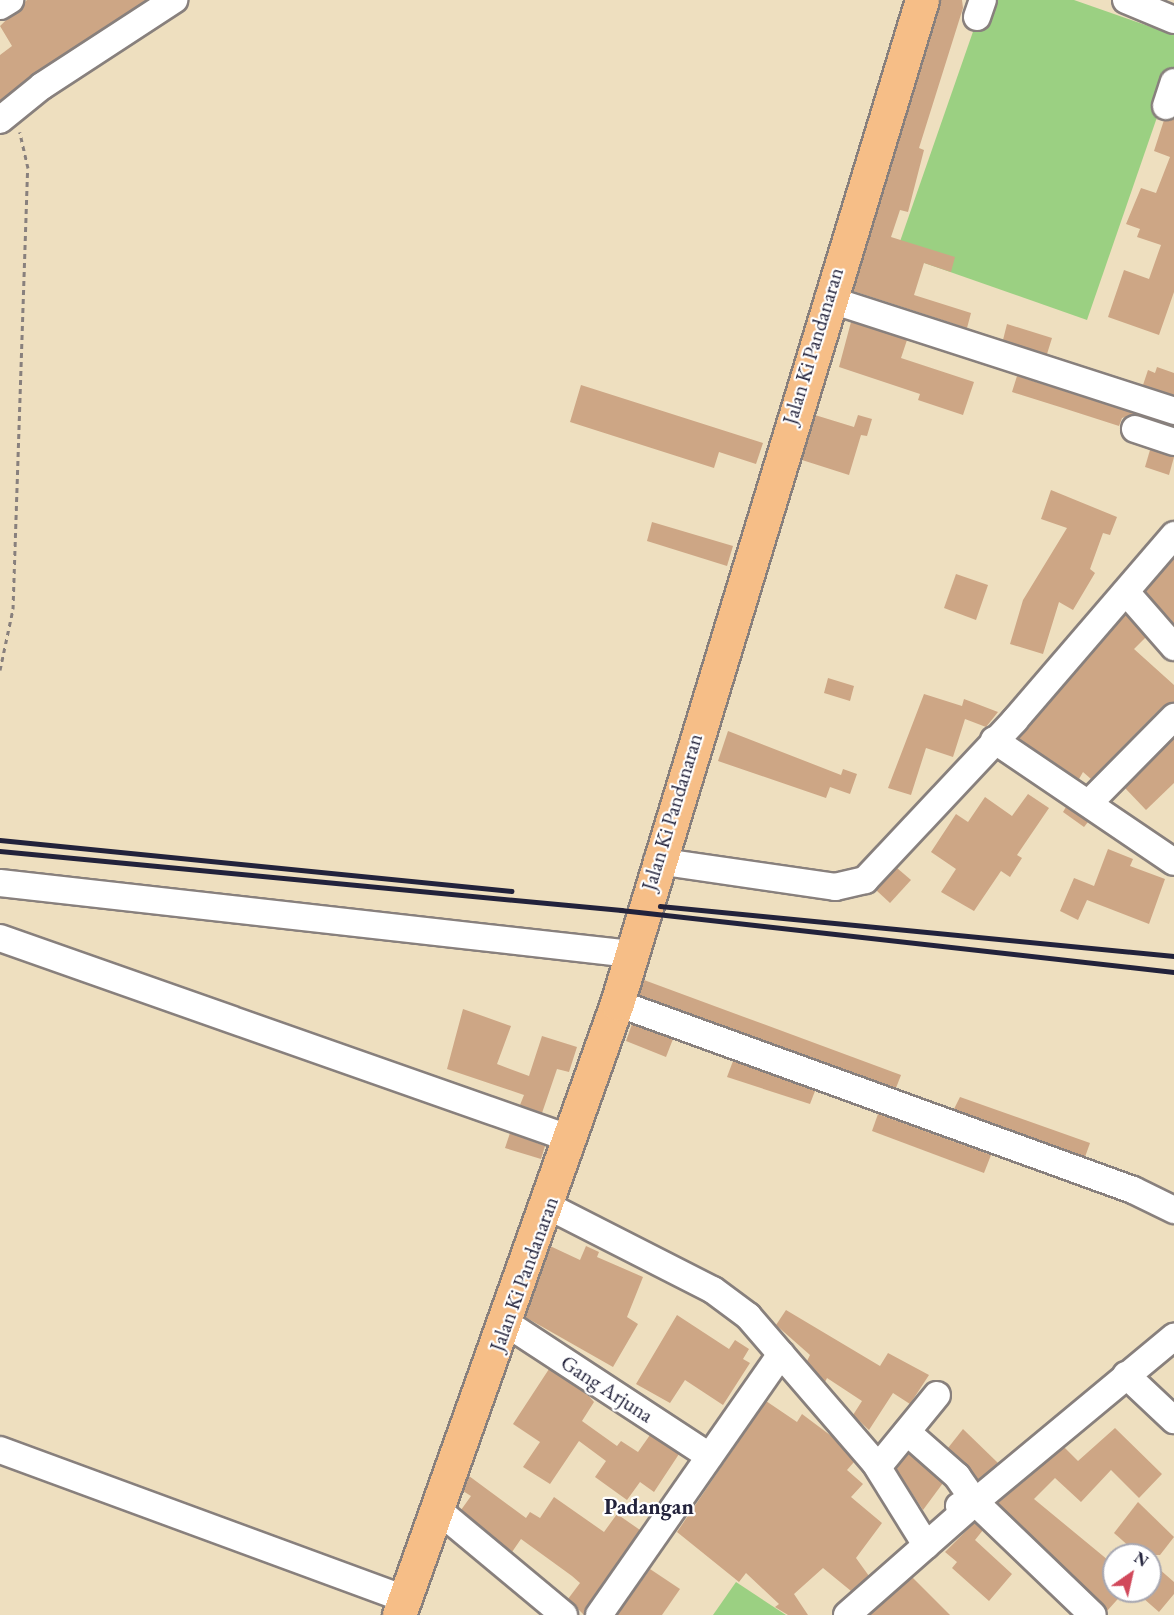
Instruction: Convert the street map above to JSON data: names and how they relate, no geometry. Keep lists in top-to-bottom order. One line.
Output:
{"streets":{"main road":["Jalan Ki Pandanaran"],"street":["Gang Arjuna"]},"crossings":[["Jalan Ki Pandanaran","Gang Arjuna"]],"districts":["Padangan"],"north":"top right"}
